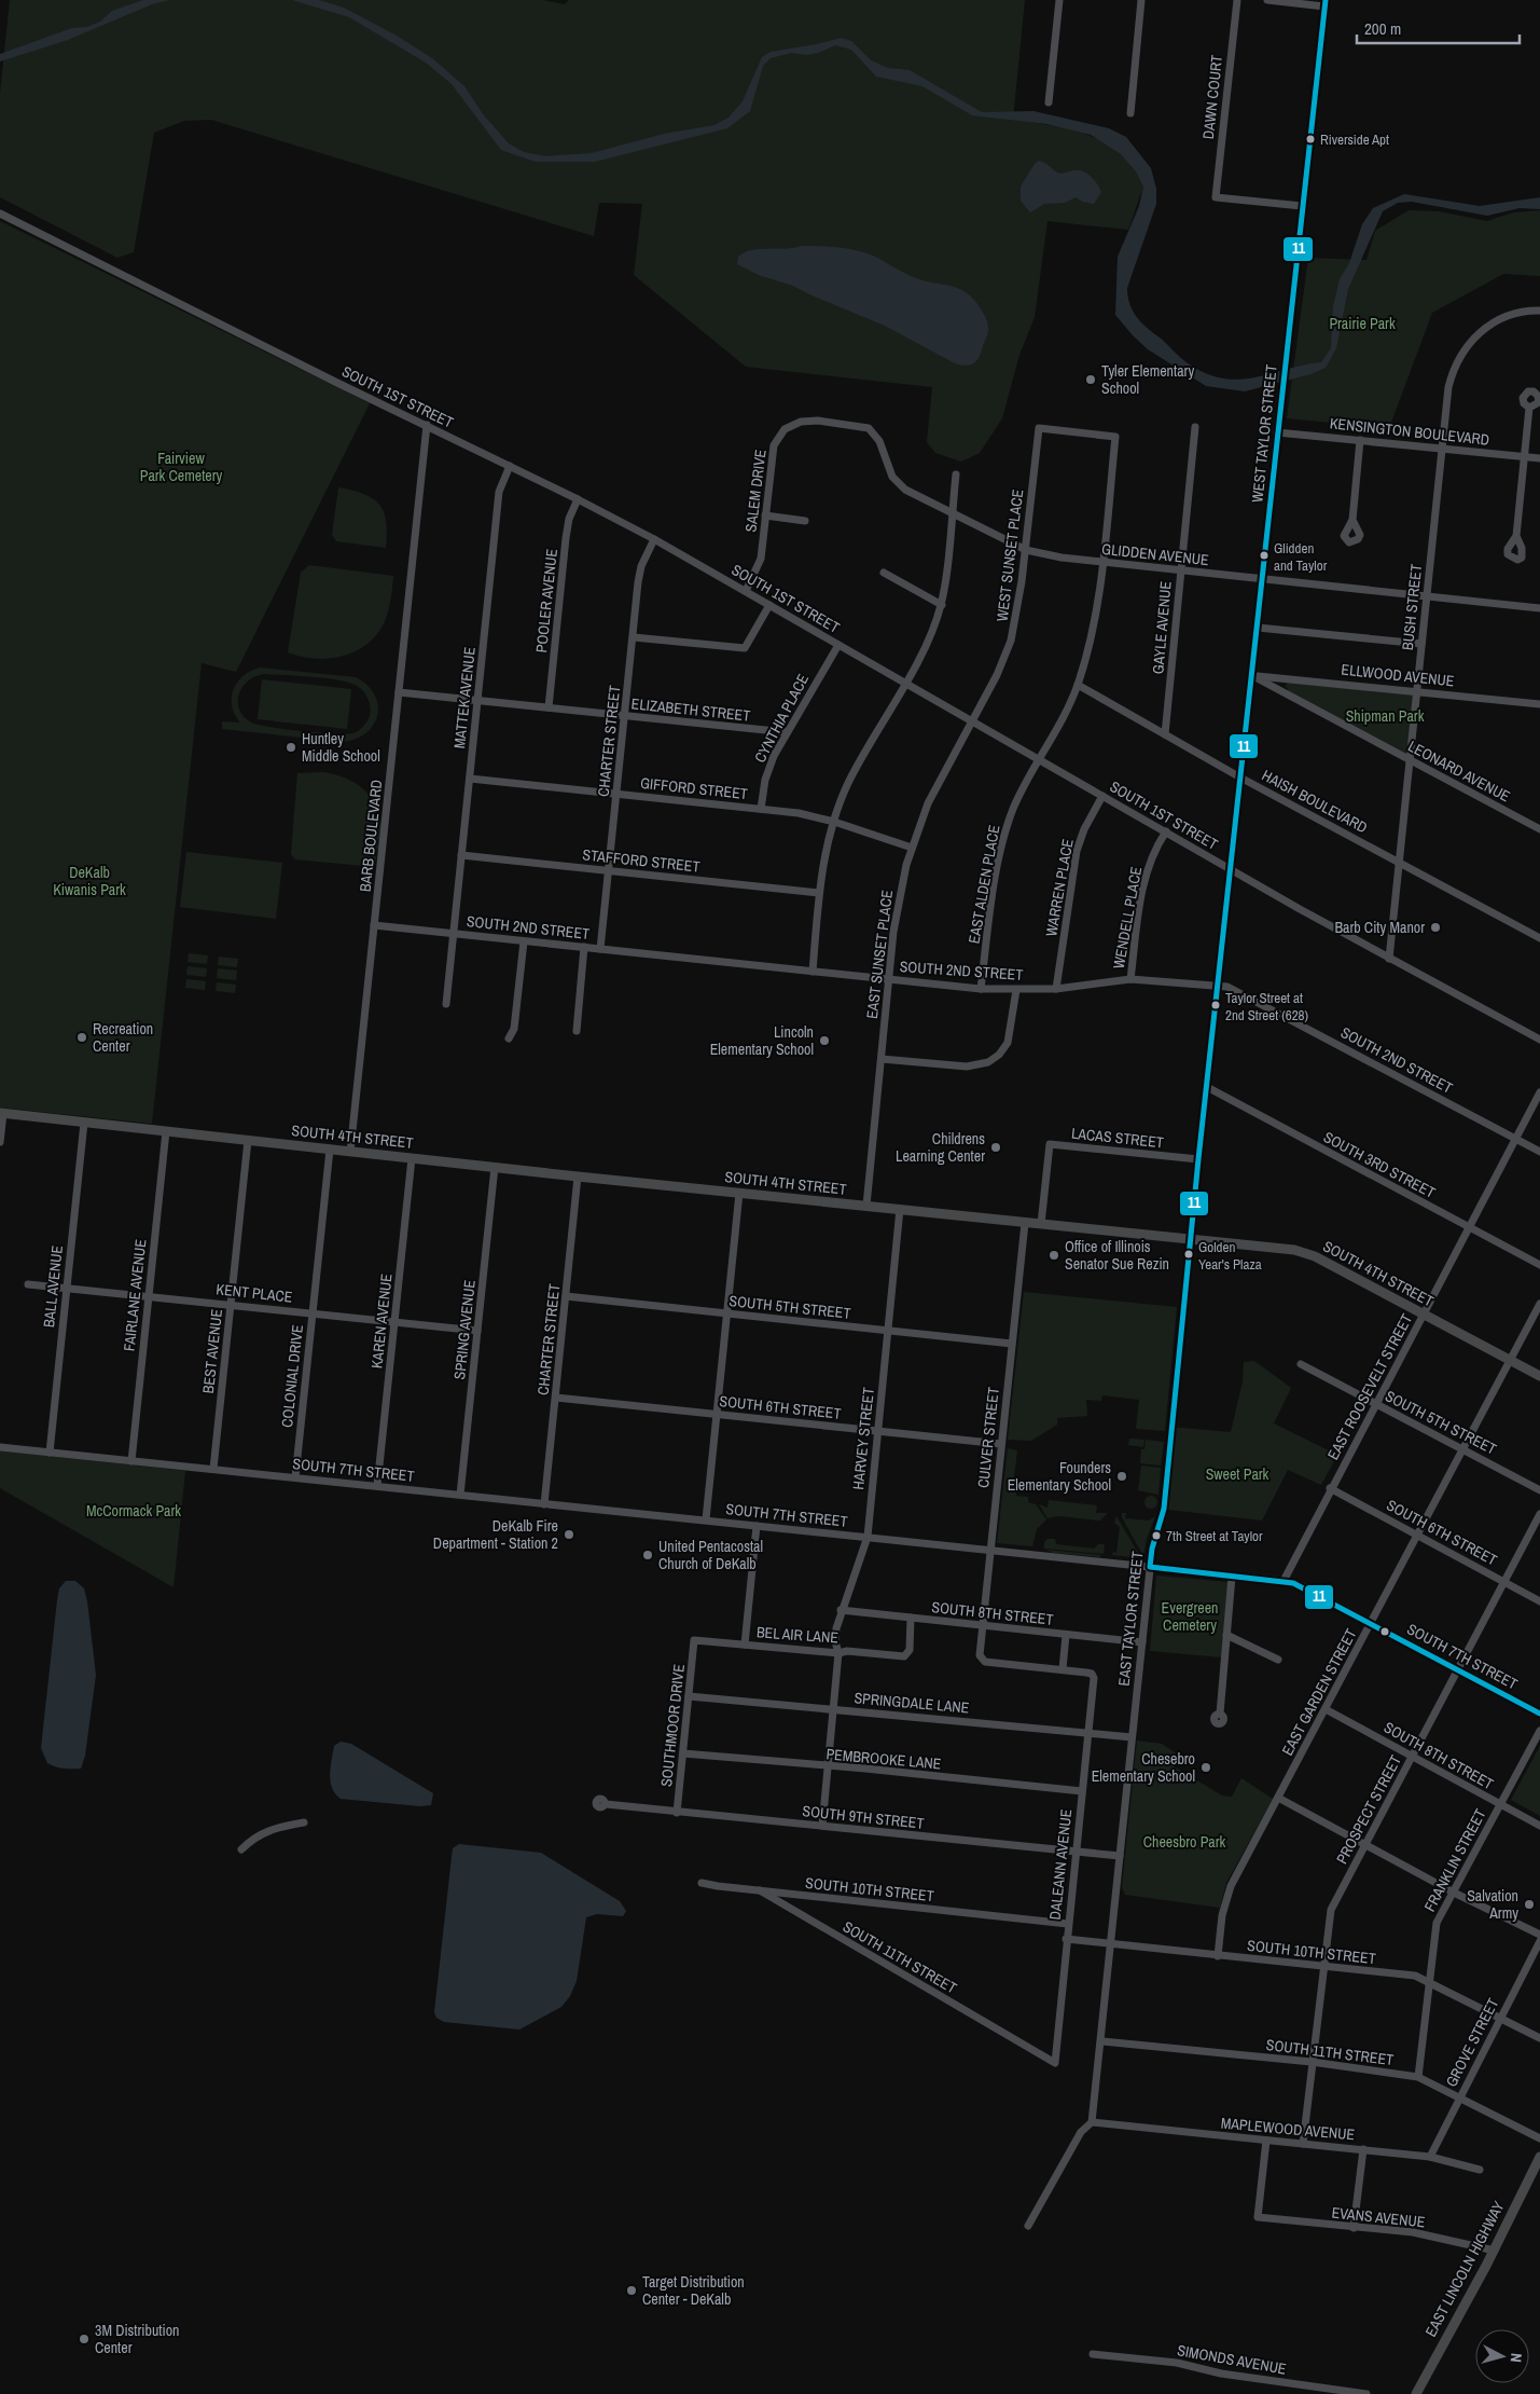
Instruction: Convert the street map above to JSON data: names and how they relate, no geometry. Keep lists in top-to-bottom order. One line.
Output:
{"streets":{"main road":["SOUTH 4TH STREET","EAST LINCOLN HIGHWAY"],"street":["DAWN COURT","SOUTH 1ST STREET","KENSINGTON BOULEVARD","WEST TAYLOR STREET","SALEM DRIVE","GLIDDEN AVENUE","WEST SUNSET PLACE","POOLER AVENUE","BUSH STREET","GAYLE AVENUE","ELLWOOD AVENUE","MATTEK AVENUE","ELIZABETH STREET","CYNTHIA PLACE","CHARTER STREET","LEONARD AVENUE","GIFFORD STREET","HAISH BOULEVARD","BARB BOULEVARD","STAFFORD STREET","EAST ALDEN PLACE","WARREN PLACE","WENDELL PLACE","SOUTH 2ND STREET","EAST SUNSET PLACE","LACAS STREET","SOUTH 3RD STREET","BALL AVENUE","KENT PLACE","FAIRLANE AVENUE","SOUTH 5TH STREET","KAREN AVENUE","SPRING AVENUE","BEST AVENUE","COLONIAL DRIVE","EAST ROOSEVELT STREET","SOUTH 6TH STREET","CULVER STREET","HARVEY STREET","SOUTH 7TH STREET","SOUTH 8TH STREET","EAST TAYLOR STREET","BEL AIR LANE","EAST GARDEN STREET","SPRINGDALE LANE","SOUTHMOOR DRIVE","PEMBROOKE LANE","PROSPECT STREET","SOUTH 9TH STREET","FRANKLIN STREET","DALEANN AVENUE","SOUTH 10TH STREET","SOUTH 11TH STREET","GROVE STREET","MAPLEWOOD AVENUE","EVANS AVENUE","SIMONDS AVENUE"]},"crossings":[["DAWN COURT","WEST TAYLOR STREET"],["SOUTH 1ST STREET","WEST TAYLOR STREET"],["SOUTH 1ST STREET","SALEM DRIVE"],["SOUTH 1ST STREET","WEST SUNSET PLACE"],["SOUTH 1ST STREET","POOLER AVENUE"],["SOUTH 1ST STREET","BUSH STREET"],["SOUTH 1ST STREET","MATTEK AVENUE"],["SOUTH 1ST STREET","CYNTHIA PLACE"],["SOUTH 1ST STREET","CHARTER STREET"],["SOUTH 1ST STREET","BARB BOULEVARD"],["SOUTH 1ST STREET","EAST ALDEN PLACE"],["SOUTH 1ST STREET","WARREN PLACE"],["SOUTH 1ST STREET","WENDELL PLACE"],["SOUTH 1ST STREET","EAST SUNSET PLACE"],["SOUTH 1ST STREET","EAST TAYLOR STREET"],["KENSINGTON BOULEVARD","WEST TAYLOR STREET"],["KENSINGTON BOULEVARD","BUSH STREET"],["WEST TAYLOR STREET","GLIDDEN AVENUE"],["WEST TAYLOR STREET","ELLWOOD AVENUE"],["WEST TAYLOR STREET","LEONARD AVENUE"],["WEST TAYLOR STREET","HAISH BOULEVARD"],["WEST TAYLOR STREET","EAST TAYLOR STREET"],["SALEM DRIVE","GLIDDEN AVENUE"],["GLIDDEN AVENUE","WEST SUNSET PLACE"],["GLIDDEN AVENUE","BUSH STREET"],["GLIDDEN AVENUE","GAYLE AVENUE"],["GLIDDEN AVENUE","EAST ALDEN PLACE"],["WEST SUNSET PLACE","EAST ALDEN PLACE"],["WEST SUNSET PLACE","EAST SUNSET PLACE"],["POOLER AVENUE","ELIZABETH STREET"],["BUSH STREET","ELLWOOD AVENUE"],["BUSH STREET","LEONARD AVENUE"],["BUSH STREET","HAISH BOULEVARD"],["GAYLE AVENUE","HAISH BOULEVARD"],["ELLWOOD AVENUE","LEONARD AVENUE"],["MATTEK AVENUE","ELIZABETH STREET"],["MATTEK AVENUE","GIFFORD STREET"],["MATTEK AVENUE","STAFFORD STREET"],["MATTEK AVENUE","SOUTH 2ND STREET"],["ELIZABETH STREET","CYNTHIA PLACE"],["ELIZABETH STREET","CHARTER STREET"],["ELIZABETH STREET","BARB BOULEVARD"],["CYNTHIA PLACE","GIFFORD STREET"],["CHARTER STREET","GIFFORD STREET"],["CHARTER STREET","STAFFORD STREET"],["CHARTER STREET","SOUTH 2ND STREET"],["CHARTER STREET","SOUTH 4TH STREET"],["CHARTER STREET","SOUTH 5TH STREET"],["CHARTER STREET","SOUTH 6TH STREET"],["CHARTER STREET","SOUTH 7TH STREET"],["GIFFORD STREET","EAST SUNSET PLACE"],["HAISH BOULEVARD","EAST ALDEN PLACE"],["BARB BOULEVARD","SOUTH 2ND STREET"],["BARB BOULEVARD","SOUTH 4TH STREET"],["EAST ALDEN PLACE","SOUTH 2ND STREET"],["WARREN PLACE","SOUTH 2ND STREET"],["WENDELL PLACE","SOUTH 2ND STREET"],["SOUTH 2ND STREET","EAST SUNSET PLACE"],["SOUTH 2ND STREET","EAST ROOSEVELT STREET"],["SOUTH 2ND STREET","EAST TAYLOR STREET"],["EAST SUNSET PLACE","SOUTH 4TH STREET"],["SOUTH 4TH STREET","LACAS STREET"],["SOUTH 4TH STREET","BALL AVENUE"],["SOUTH 4TH STREET","FAIRLANE AVENUE"],["SOUTH 4TH STREET","KAREN AVENUE"],["SOUTH 4TH STREET","SPRING AVENUE"],["SOUTH 4TH STREET","BEST AVENUE"],["SOUTH 4TH STREET","COLONIAL DRIVE"],["SOUTH 4TH STREET","EAST ROOSEVELT STREET"],["SOUTH 4TH STREET","CULVER STREET"],["SOUTH 4TH STREET","HARVEY STREET"],["SOUTH 4TH STREET","EAST TAYLOR STREET"],["SOUTH 4TH STREET","EAST GARDEN STREET"],["LACAS STREET","EAST TAYLOR STREET"],["SOUTH 3RD STREET","EAST ROOSEVELT STREET"],["SOUTH 3RD STREET","EAST TAYLOR STREET"],["BALL AVENUE","KENT PLACE"],["BALL AVENUE","SOUTH 7TH STREET"],["KENT PLACE","FAIRLANE AVENUE"],["KENT PLACE","KAREN AVENUE"],["KENT PLACE","SPRING AVENUE"],["KENT PLACE","BEST AVENUE"],["KENT PLACE","COLONIAL DRIVE"],["FAIRLANE AVENUE","SOUTH 7TH STREET"],["SOUTH 5TH STREET","EAST ROOSEVELT STREET"],["SOUTH 5TH STREET","CULVER STREET"],["SOUTH 5TH STREET","HARVEY STREET"],["SOUTH 5TH STREET","EAST GARDEN STREET"],["KAREN AVENUE","SOUTH 7TH STREET"],["SPRING AVENUE","SOUTH 7TH STREET"],["BEST AVENUE","SOUTH 7TH STREET"],["COLONIAL DRIVE","SOUTH 7TH STREET"],["EAST ROOSEVELT STREET","SOUTH 6TH STREET"],["EAST ROOSEVELT STREET","SOUTH 7TH STREET"],["SOUTH 6TH STREET","CULVER STREET"],["SOUTH 6TH STREET","HARVEY STREET"],["SOUTH 6TH STREET","EAST GARDEN STREET"],["SOUTH 6TH STREET","PROSPECT STREET"],["CULVER STREET","SOUTH 7TH STREET"],["CULVER STREET","SOUTH 8TH STREET"],["CULVER STREET","DALEANN AVENUE"],["HARVEY STREET","SOUTH 7TH STREET"],["HARVEY STREET","SOUTH 8TH STREET"],["HARVEY STREET","BEL AIR LANE"],["HARVEY STREET","SPRINGDALE LANE"],["HARVEY STREET","PEMBROOKE LANE"],["HARVEY STREET","SOUTH 9TH STREET"],["SOUTH 7TH STREET","EAST TAYLOR STREET"],["SOUTH 7TH STREET","EAST GARDEN STREET"],["SOUTH 7TH STREET","PROSPECT STREET"],["SOUTH 8TH STREET","EAST TAYLOR STREET"],["SOUTH 8TH STREET","BEL AIR LANE"],["SOUTH 8TH STREET","EAST GARDEN STREET"],["SOUTH 8TH STREET","PROSPECT STREET"],["SOUTH 8TH STREET","FRANKLIN STREET"],["EAST TAYLOR STREET","SPRINGDALE LANE"],["EAST TAYLOR STREET","SOUTH 9TH STREET"],["EAST TAYLOR STREET","SOUTH 10TH STREET"],["EAST TAYLOR STREET","SOUTH 11TH STREET"],["EAST TAYLOR STREET","MAPLEWOOD AVENUE"],["BEL AIR LANE","SOUTHMOOR DRIVE"],["EAST GARDEN STREET","SOUTH 10TH STREET"],["SPRINGDALE LANE","SOUTHMOOR DRIVE"],["SPRINGDALE LANE","DALEANN AVENUE"],["SOUTHMOOR DRIVE","PEMBROOKE LANE"],["SOUTHMOOR DRIVE","SOUTH 9TH STREET"],["PEMBROOKE LANE","DALEANN AVENUE"],["PROSPECT STREET","SOUTH 10TH STREET"],["PROSPECT STREET","SOUTH 11TH STREET"],["PROSPECT STREET","MAPLEWOOD AVENUE"],["SOUTH 9TH STREET","DALEANN AVENUE"],["FRANKLIN STREET","SOUTH 10TH STREET"],["FRANKLIN STREET","SOUTH 11TH STREET"],["DALEANN AVENUE","SOUTH 10TH STREET"],["DALEANN AVENUE","SOUTH 11TH STREET"],["SOUTH 10TH STREET","SOUTH 11TH STREET"],["SOUTH 10TH STREET","GROVE STREET"],["SOUTH 11TH STREET","GROVE STREET"],["GROVE STREET","MAPLEWOOD AVENUE"],["MAPLEWOOD AVENUE","EVANS AVENUE"],["EVANS AVENUE","EAST LINCOLN HIGHWAY"]],"parks":["Prairie Park","Fairview Park Cemetery","Shipman Park","DeKalb Kiwanis Park","Sweet Park","McCormack Park","Evergreen Cemetery","Cheesbro Park"],"places":["Riverside Apt","Tyler Elementary School","Glidden and Taylor","Huntley Middle School","Barb City Manor","Taylor Street at 2nd Street (628)","Recreation Center","Lincoln Elementary School","Childrens Learning Center","Golden Year's Plaza","Office of Illinois Senator Sue Rezin","Founders Elementary School","DeKalb Fire Department - Station 2","7th Street at Taylor","United Pentacostal Church of DeKalb","Chesebro Elementary School","Salvation Army","Target Distribution Center - DeKalb","3M Distribution Center"],"lines":["transit line 11"],"scale_bar":"200 m","north":"right"}
